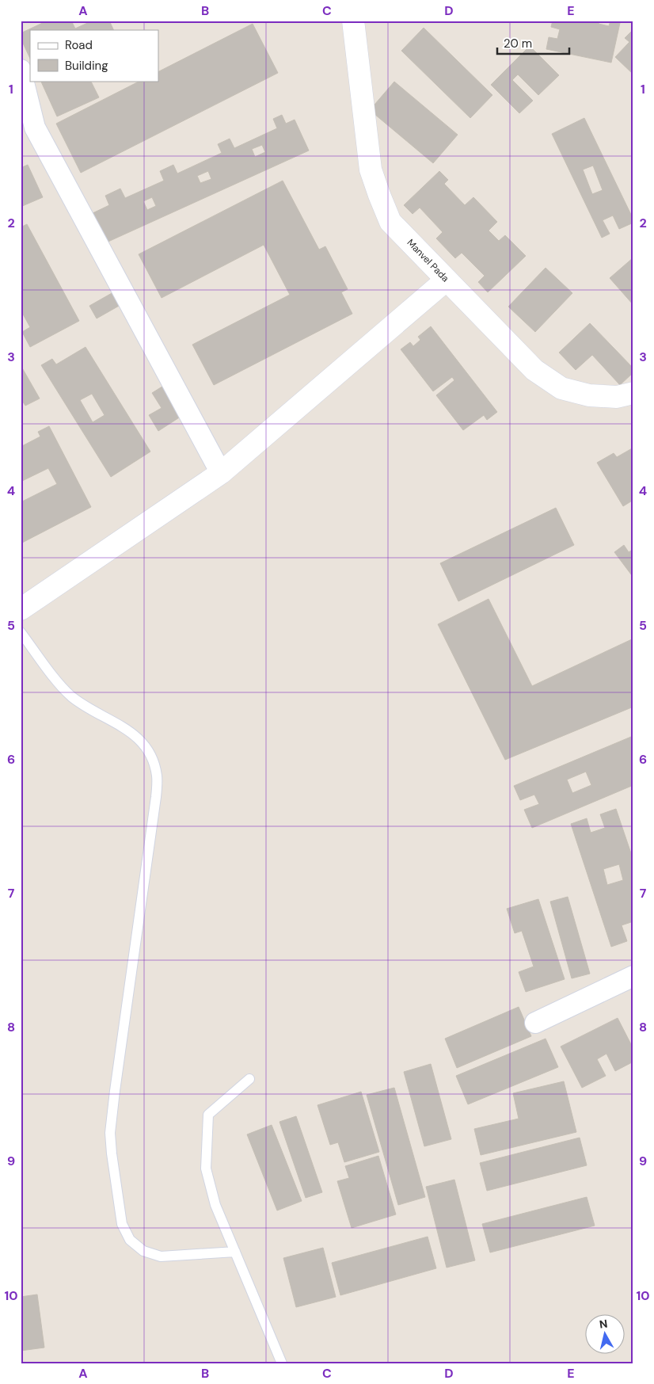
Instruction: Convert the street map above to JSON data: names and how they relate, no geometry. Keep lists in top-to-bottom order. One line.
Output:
{"streets":{"street":["Manvel Pada"]},"legend":["Road","Building"],"scale_bar":"20 m","north":"top","grid":{"columns":["A","B","C","D","E"],"rows":["1","2","3","4","5","6","7","8","9","10"]}}
